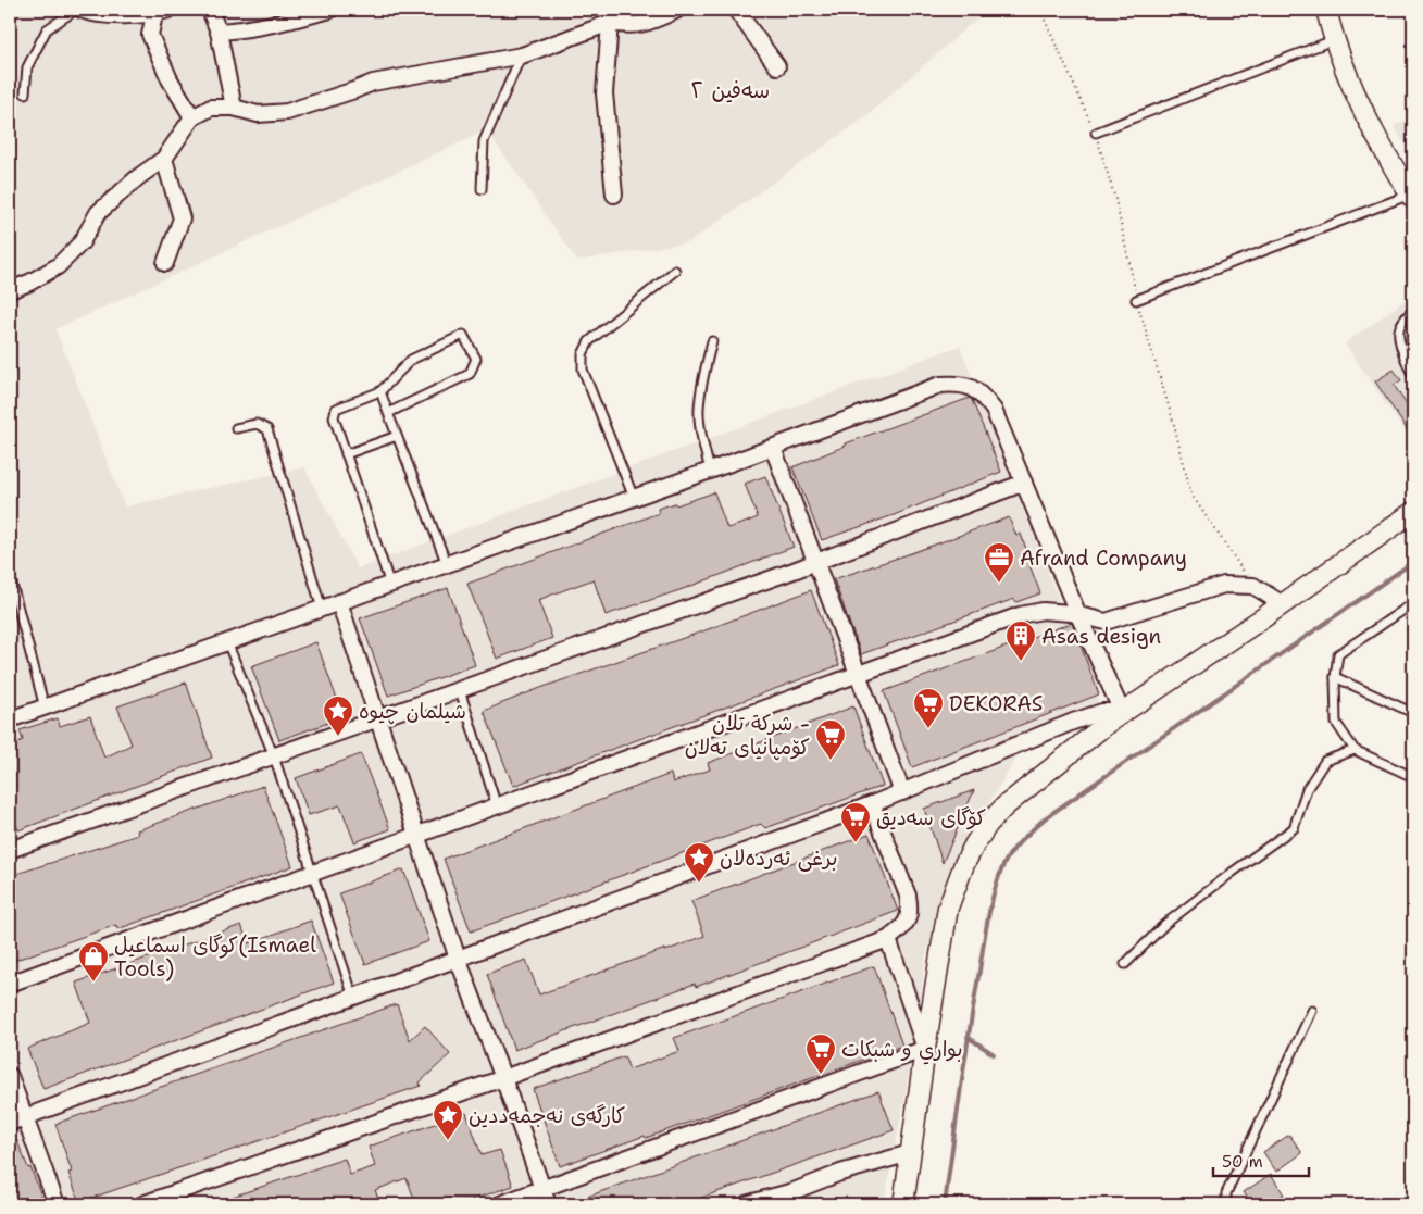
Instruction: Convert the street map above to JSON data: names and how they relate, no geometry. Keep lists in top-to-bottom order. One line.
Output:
{"districts":["سەفین ٢"],"places":{"office":["Afrand Company"],"building":["Asas design"],"supermarket":["DEKORAS","شركة تلان - کۆمپانیای تەلان","کۆگای سەدیق","بواري و شبكات"],"place":["شيلمان چیوه","برغی ئەردەلان","کارگەی نەجمەددین"],"shop":["كوگای اسماعیل(Ismael Tools)"]},"scale_bar":"50 m"}
